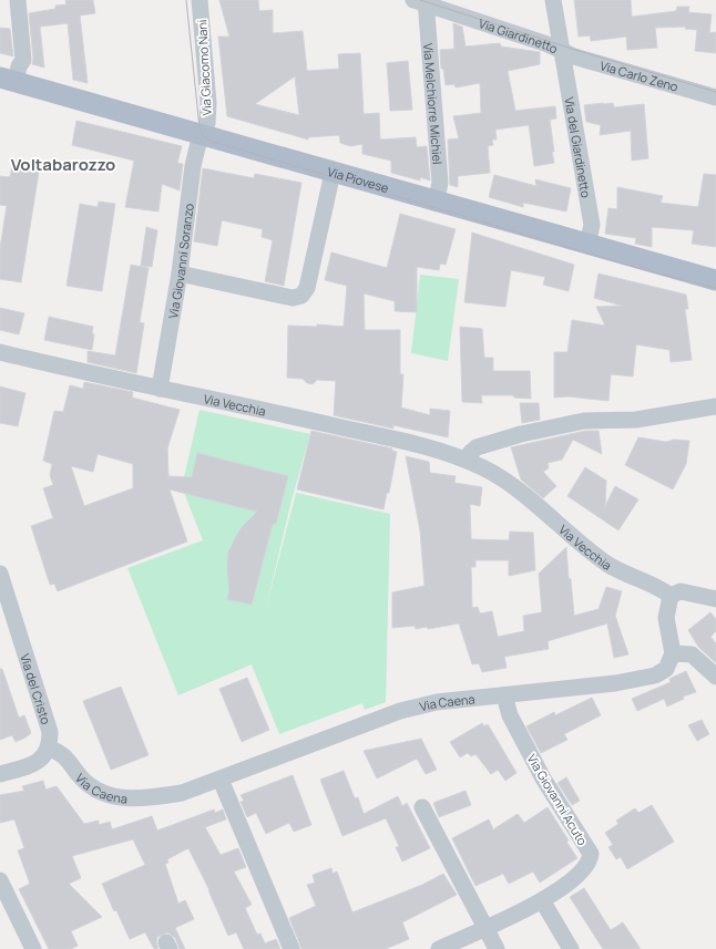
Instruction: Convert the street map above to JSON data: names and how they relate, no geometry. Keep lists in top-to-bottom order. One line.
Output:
{"streets":{"main road":["Via Piovese"],"street":["Via Giardinetto","Via Giacomo Nani","Via Carlo Zeno","Via Melchiorre Michiel","Via del Giardinetto","Via Giovanni Soranzo","Via Vecchia","Via del Cristo","Via Caena","Via Giovanni Acuto"]},"crossings":[["Via Giardinetto","Via Carlo Zeno"],["Via Giardinetto","Via Melchiorre Michiel"],["Via Giardinetto","Via del Giardinetto"],["Via Giacomo Nani","Via Piovese"],["Via Giacomo Nani","Via Giovanni Soranzo"],["Via Carlo Zeno","Via del Giardinetto"],["Via Melchiorre Michiel","Via Piovese"],["Via del Giardinetto","Via Piovese"],["Via Piovese","Via Giovanni Soranzo"],["Via Giovanni Soranzo","Via Vecchia"],["Via del Cristo","Via Caena"],["Via Caena","Via Giovanni Acuto"]],"districts":["Voltabarozzo"]}
